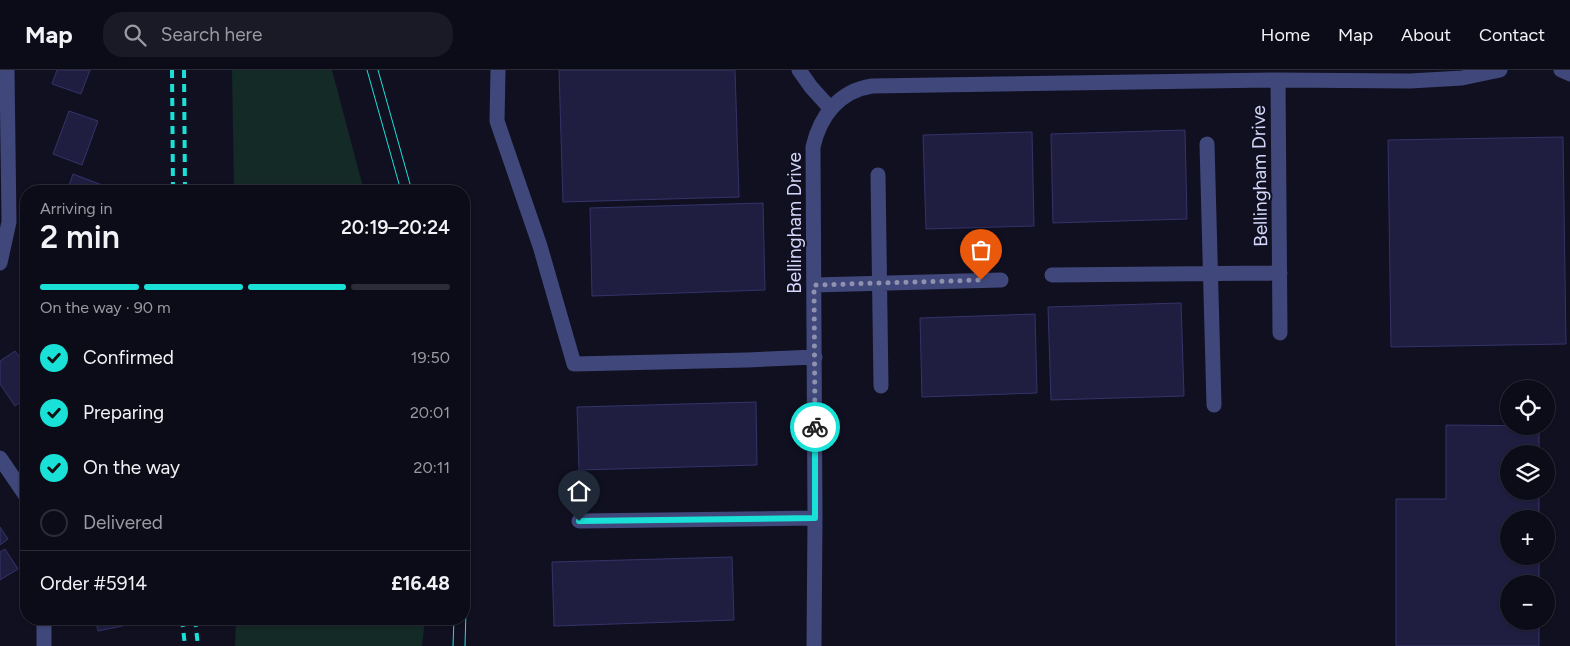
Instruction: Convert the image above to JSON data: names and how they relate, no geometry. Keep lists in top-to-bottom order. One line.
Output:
{"streets":{"street":["Bellingham Drive"]},"page":{"header":"Map","search":"Search here","nav":["Home","Map","About","Contact"],"heading":["2 min","Arriving in","20:19–20:24"],"panel":["Order #5914","£16.48"],"bar":"On the way · 90 m","list":[["Confirmed","19:50"],["Preparing","20:01"],["On the way","20:11"],"Delivered"],"map_buttons":["+","−"]}}
